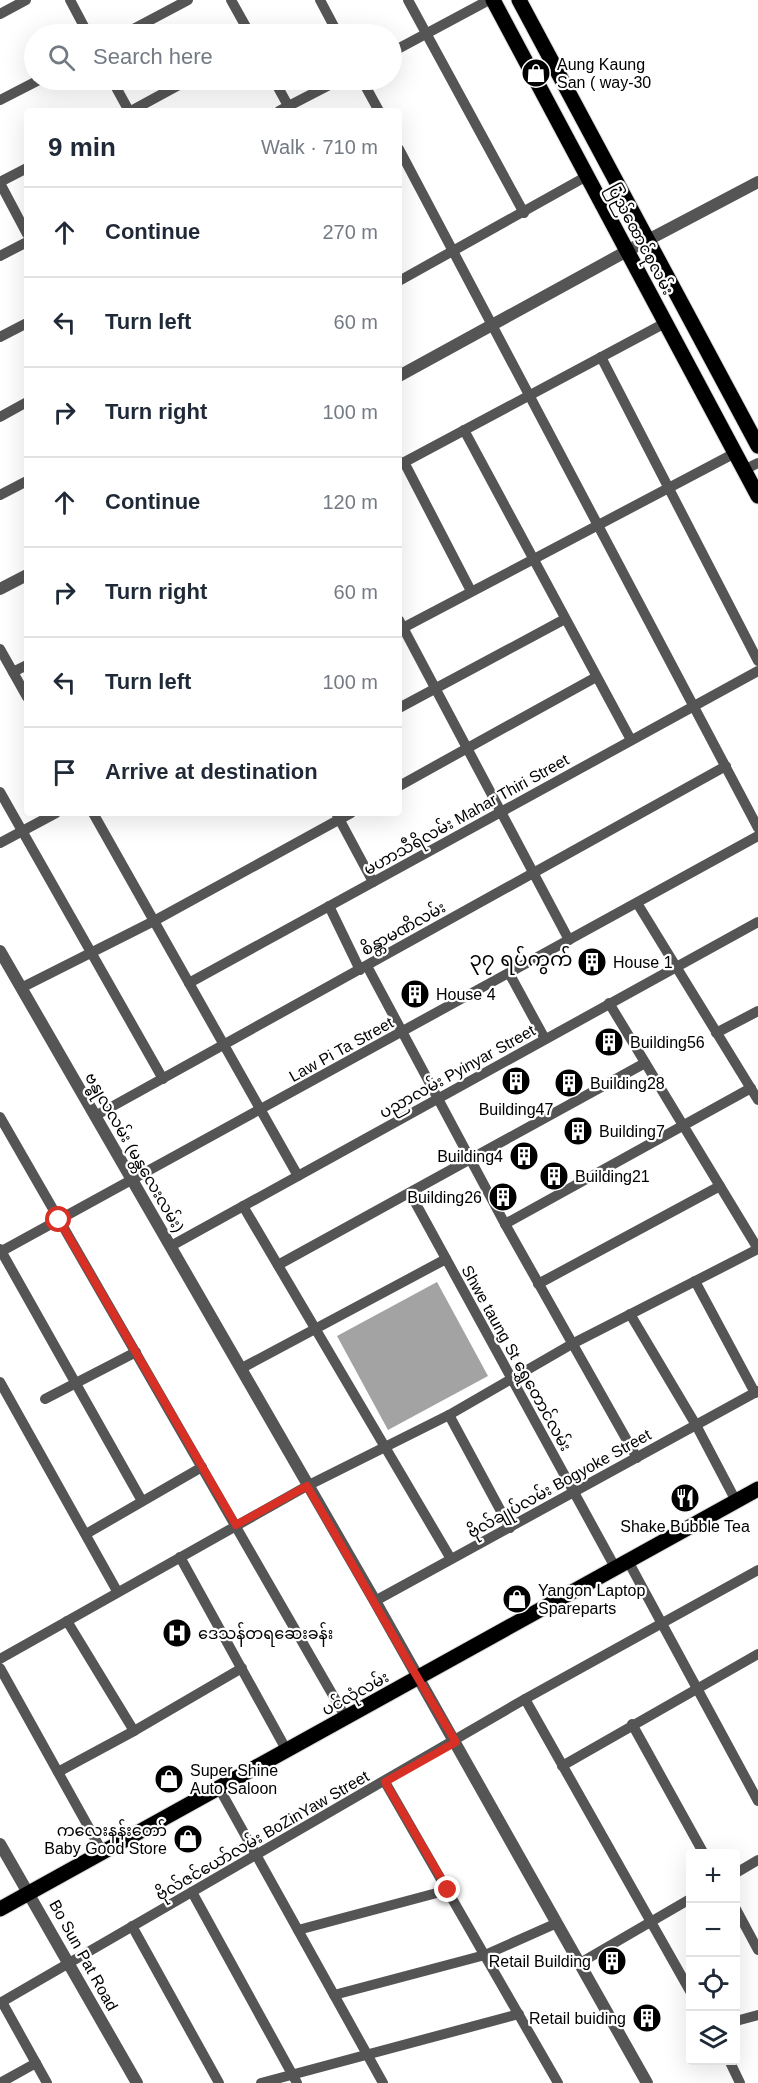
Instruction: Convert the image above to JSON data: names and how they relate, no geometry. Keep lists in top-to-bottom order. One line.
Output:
{"streets":{"main road":["ပြည်ထောင်စုလမ်း","ပင်လုံလမ်း"],"street":["မဟာသီရိလမ်း Mahar Thiri Street","စိန္တာမဏိလမ်း","Law Pi Ta Street","ပညာလမ်း Pyinyar Street","ဗန္ဓုလလမ်း (မန္တလေးလမ်း)","Shwe taung St ရွှေတောင်လမ်း","ဗိုလ်ချုပ်လမ်း Bogyoke Street","ဗိုလ်ဇင်ယော်လမ်း BoZinYaw Street","Bo Sun Pat Road"]},"crossings":[["စိန္တာမဏိလမ်း","ဗန္ဓုလလမ်း (မန္တလေးလမ်း)"],["Law Pi Ta Street","ဗန္ဓုလလမ်း (မန္တလေးလမ်း)"],["ပညာလမ်း Pyinyar Street","ဗန္ဓုလလမ်း (မန္တလေးလမ်း)"],["ဗန္ဓုလလမ်း (မန္တလေးလမ်း)","ဗိုလ်ချုပ်လမ်း Bogyoke Street"],["ဗန္ဓုလလမ်း (မန္တလေးလမ်း)","ပင်လုံလမ်း"],["ဗန္ဓုလလမ်း (မန္တလေးလမ်း)","ဗိုလ်ဇင်ယော်လမ်း BoZinYaw Street"],["Shwe taung St ရွှေတောင်လမ်း","ဗိုလ်ချုပ်လမ်း Bogyoke Street"],["Shwe taung St ရွှေတောင်လမ်း","ပင်လုံလမ်း"],["Shwe taung St ရွှေတောင်လမ်း","ဗိုလ်ဇင်ယော်လမ်း BoZinYaw Street"],["ပင်လုံလမ်း","Bo Sun Pat Road"],["ဗိုလ်ဇင်ယော်လမ်း BoZinYaw Street","Bo Sun Pat Road"]],"districts":["၃၇ ရပ်ကွက်"],"places":{"shop":["Aung Kaung San ( way-30","Yangon Laptop Spareparts","Super Shine Auto Saloon","ကလေးနန်းတော် Baby Good Store"],"building":["House 1","House 4","Building56","Building47","Building28","Building7","Building4","Building21","Building26","Retail Building","Retail buiding"],"restaurant":["Shake Bubble Tea"],"hospital":["ဒေသန်တရဆေးခန်း"]},"page":{"search":"Search here","heading":["9 min","Walk · 710 m"],"list":[["Continue","270 m"],["Turn left","60 m"],["Turn right","100 m"],["Continue","120 m"],["Turn right","60 m"],["Turn left","100 m"],"Arrive at destination"],"map_buttons":["+","−"]}}
